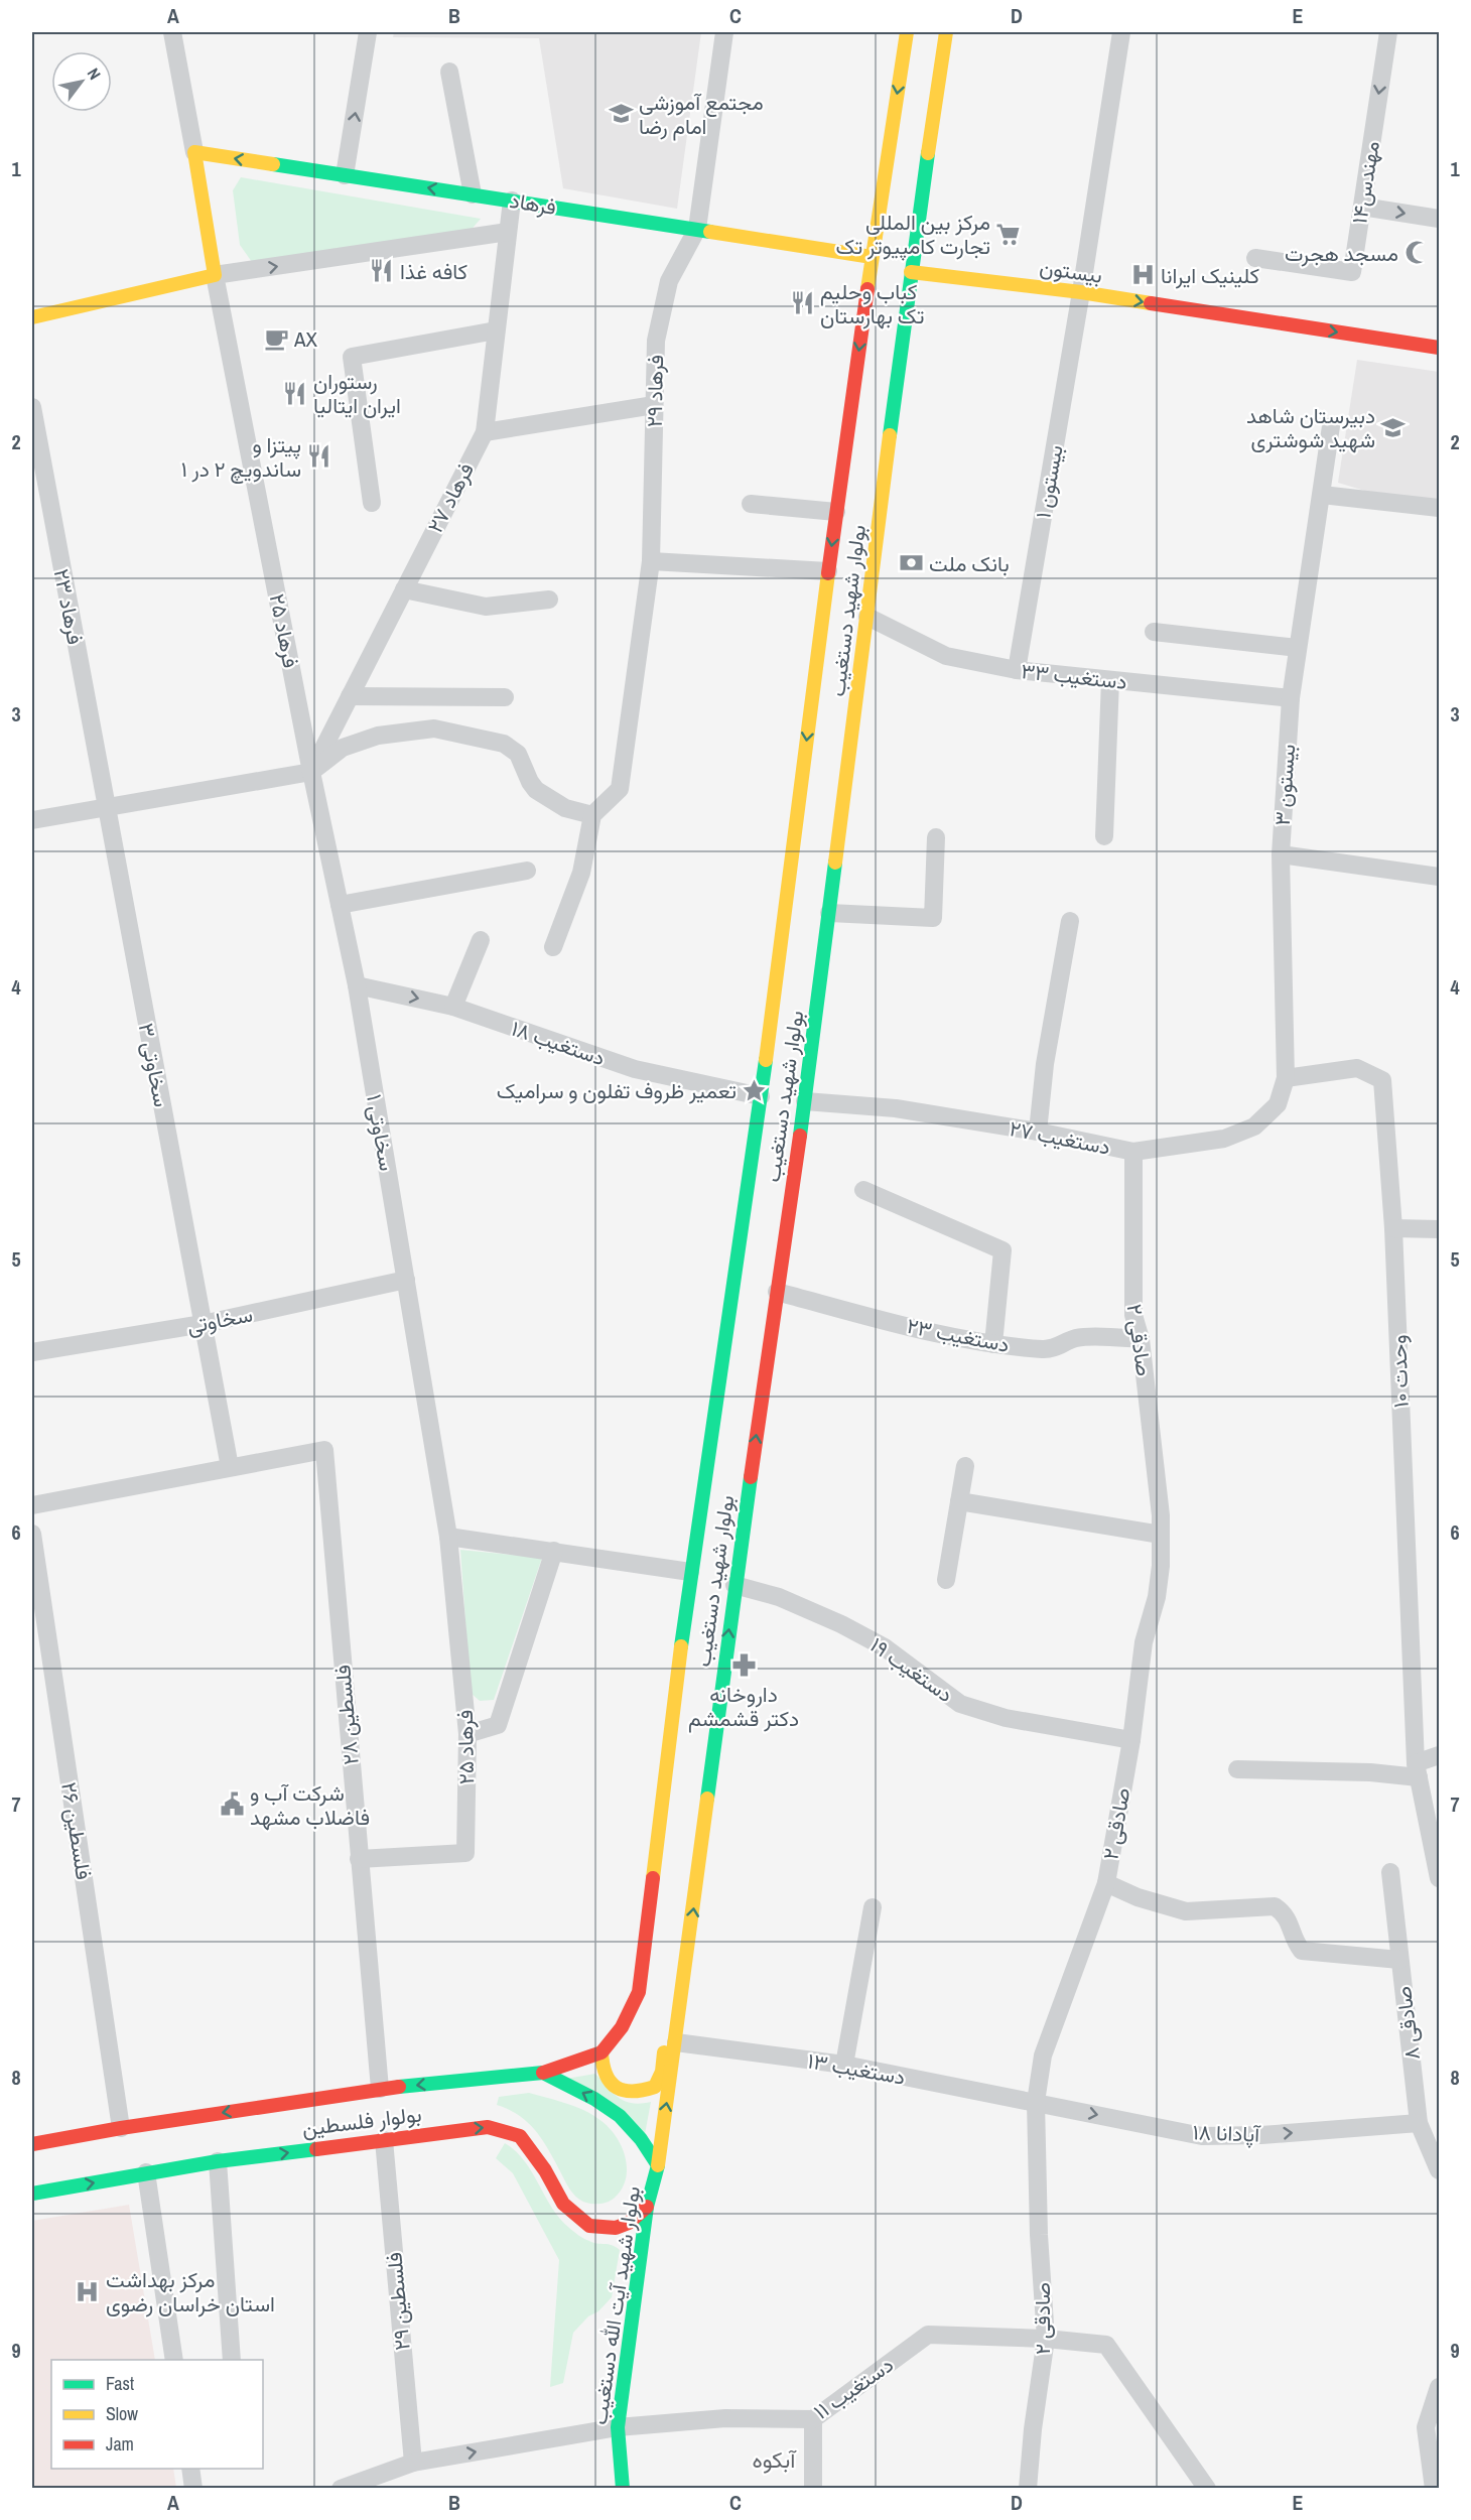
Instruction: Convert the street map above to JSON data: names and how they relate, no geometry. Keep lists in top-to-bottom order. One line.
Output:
{"streets":{"main road":["فرهاد","بیستون","بولوار شهید دستغیب","بولوار فلسطین","بولوار شهید آیت الله دستغیب"],"street":["مهندس۱۴","فرهاد ۲۹","بیستون ۱","فرهاد ۲۷","فرهاد ۲۳","فرهاد ۲۵","دستغیب ۳۳","بیستون ۳","دستغیب ۱۸","سخاوتی ۳","سخاوتی ۱","دستغیب ۲۷","سخاوتی","دستغیب ۲۳","صادقی ۲","وحدت ۱۰","دستغیب ۱۹","فلسطین ۲۸","فلسطین ۲۶","صادقی ۸","دستغیب ۱۳","آپادانا ۱۸","فلسطین ۲۹","دستغیب ۱۱"]},"crossings":[["فرهاد","فرهاد ۲۹"],["فرهاد","فرهاد ۲۷"],["فرهاد","بولوار شهید دستغیب"],["فرهاد","فرهاد ۲۵"],["بیستون","بیستون ۱"],["بیستون","بولوار شهید دستغیب"],["بیستون ۱","دستغیب ۳۳"],["فرهاد ۲۷","فرهاد ۲۵"],["فرهاد ۲۳","سخاوتی ۳"],["بولوار شهید دستغیب","دستغیب ۳۳"],["بولوار شهید دستغیب","دستغیب ۱۸"],["بولوار شهید دستغیب","دستغیب ۲۷"],["بولوار شهید دستغیب","دستغیب ۲۳"],["بولوار شهید دستغیب","دستغیب ۱۹"],["بولوار شهید دستغیب","دستغیب ۱۳"],["بولوار شهید دستغیب","بولوار شهید آیت الله دستغیب"],["فرهاد ۲۵","دستغیب ۱۸"],["فرهاد ۲۵","سخاوتی ۱"],["فرهاد ۲۵","فلسطین ۲۸"],["دستغیب ۳۳","بیستون ۳"],["بیستون ۳","دستغیب ۲۷"],["بیستون ۳","وحدت ۱۰"],["دستغیب ۱۸","سخاوتی ۱"],["سخاوتی ۳","سخاوتی"],["سخاوتی ۳","فلسطین ۲۸"],["سخاوتی ۱","سخاوتی"],["دستغیب ۲۷","صادقی ۲"],["دستغیب ۲۷","وحدت ۱۰"],["دستغیب ۲۳","صادقی ۲"],["صادقی ۲","دستغیب ۱۹"],["صادقی ۲","دستغیب ۱۳"],["صادقی ۲","آپادانا ۱۸"],["صادقی ۲","دستغیب ۱۱"],["فلسطین ۲۸","بولوار فلسطین"],["فلسطین ۲۶","بولوار فلسطین"],["صادقی ۸","آپادانا ۱۸"],["دستغیب ۱۳","آپادانا ۱۸"],["بولوار فلسطین","فلسطین ۲۹"],["بولوار فلسطین","بولوار شهید آیت الله دستغیب"],["فلسطین ۲۹","دستغیب ۱۱"],["بولوار شهید آیت الله دستغیب","دستغیب ۱۱"]],"one_way":["مهندس۱۴","بیستون","آپادانا ۱۸"],"districts":["آبکوه"],"places":{"school or university":["مجتمع آموزشی امام رضا","دبیرستان شاهد شهید شوشتری"],"supermarket":["مرکز بین المللی تجارت کامپیوتر تک"],"mosque":["مسجد هجرت"],"restaurant":["کافه غذا","کباب وحلیم تک بهارستان","رستوران ایران ایتالیا","پیتزا و ساندویچ ۲ در ۱"],"hospital":["کلینیک ایرانا","مرکز بهداشت استان خراسان رضوی"],"cafe":["AX"],"bank":["بانک ملت"],"place":["تعمیر ظروف تفلون و سرامیک"],"pharmacy":["داروخانه دکتر قشمشم"],"public building":["شرکت آب و فاضلاب مشهد"]},"legend":["Fast","Slow","Jam"],"north":"top right","grid":{"columns":["A","B","C","D","E"],"rows":["1","2","3","4","5","6","7","8","9"]}}
